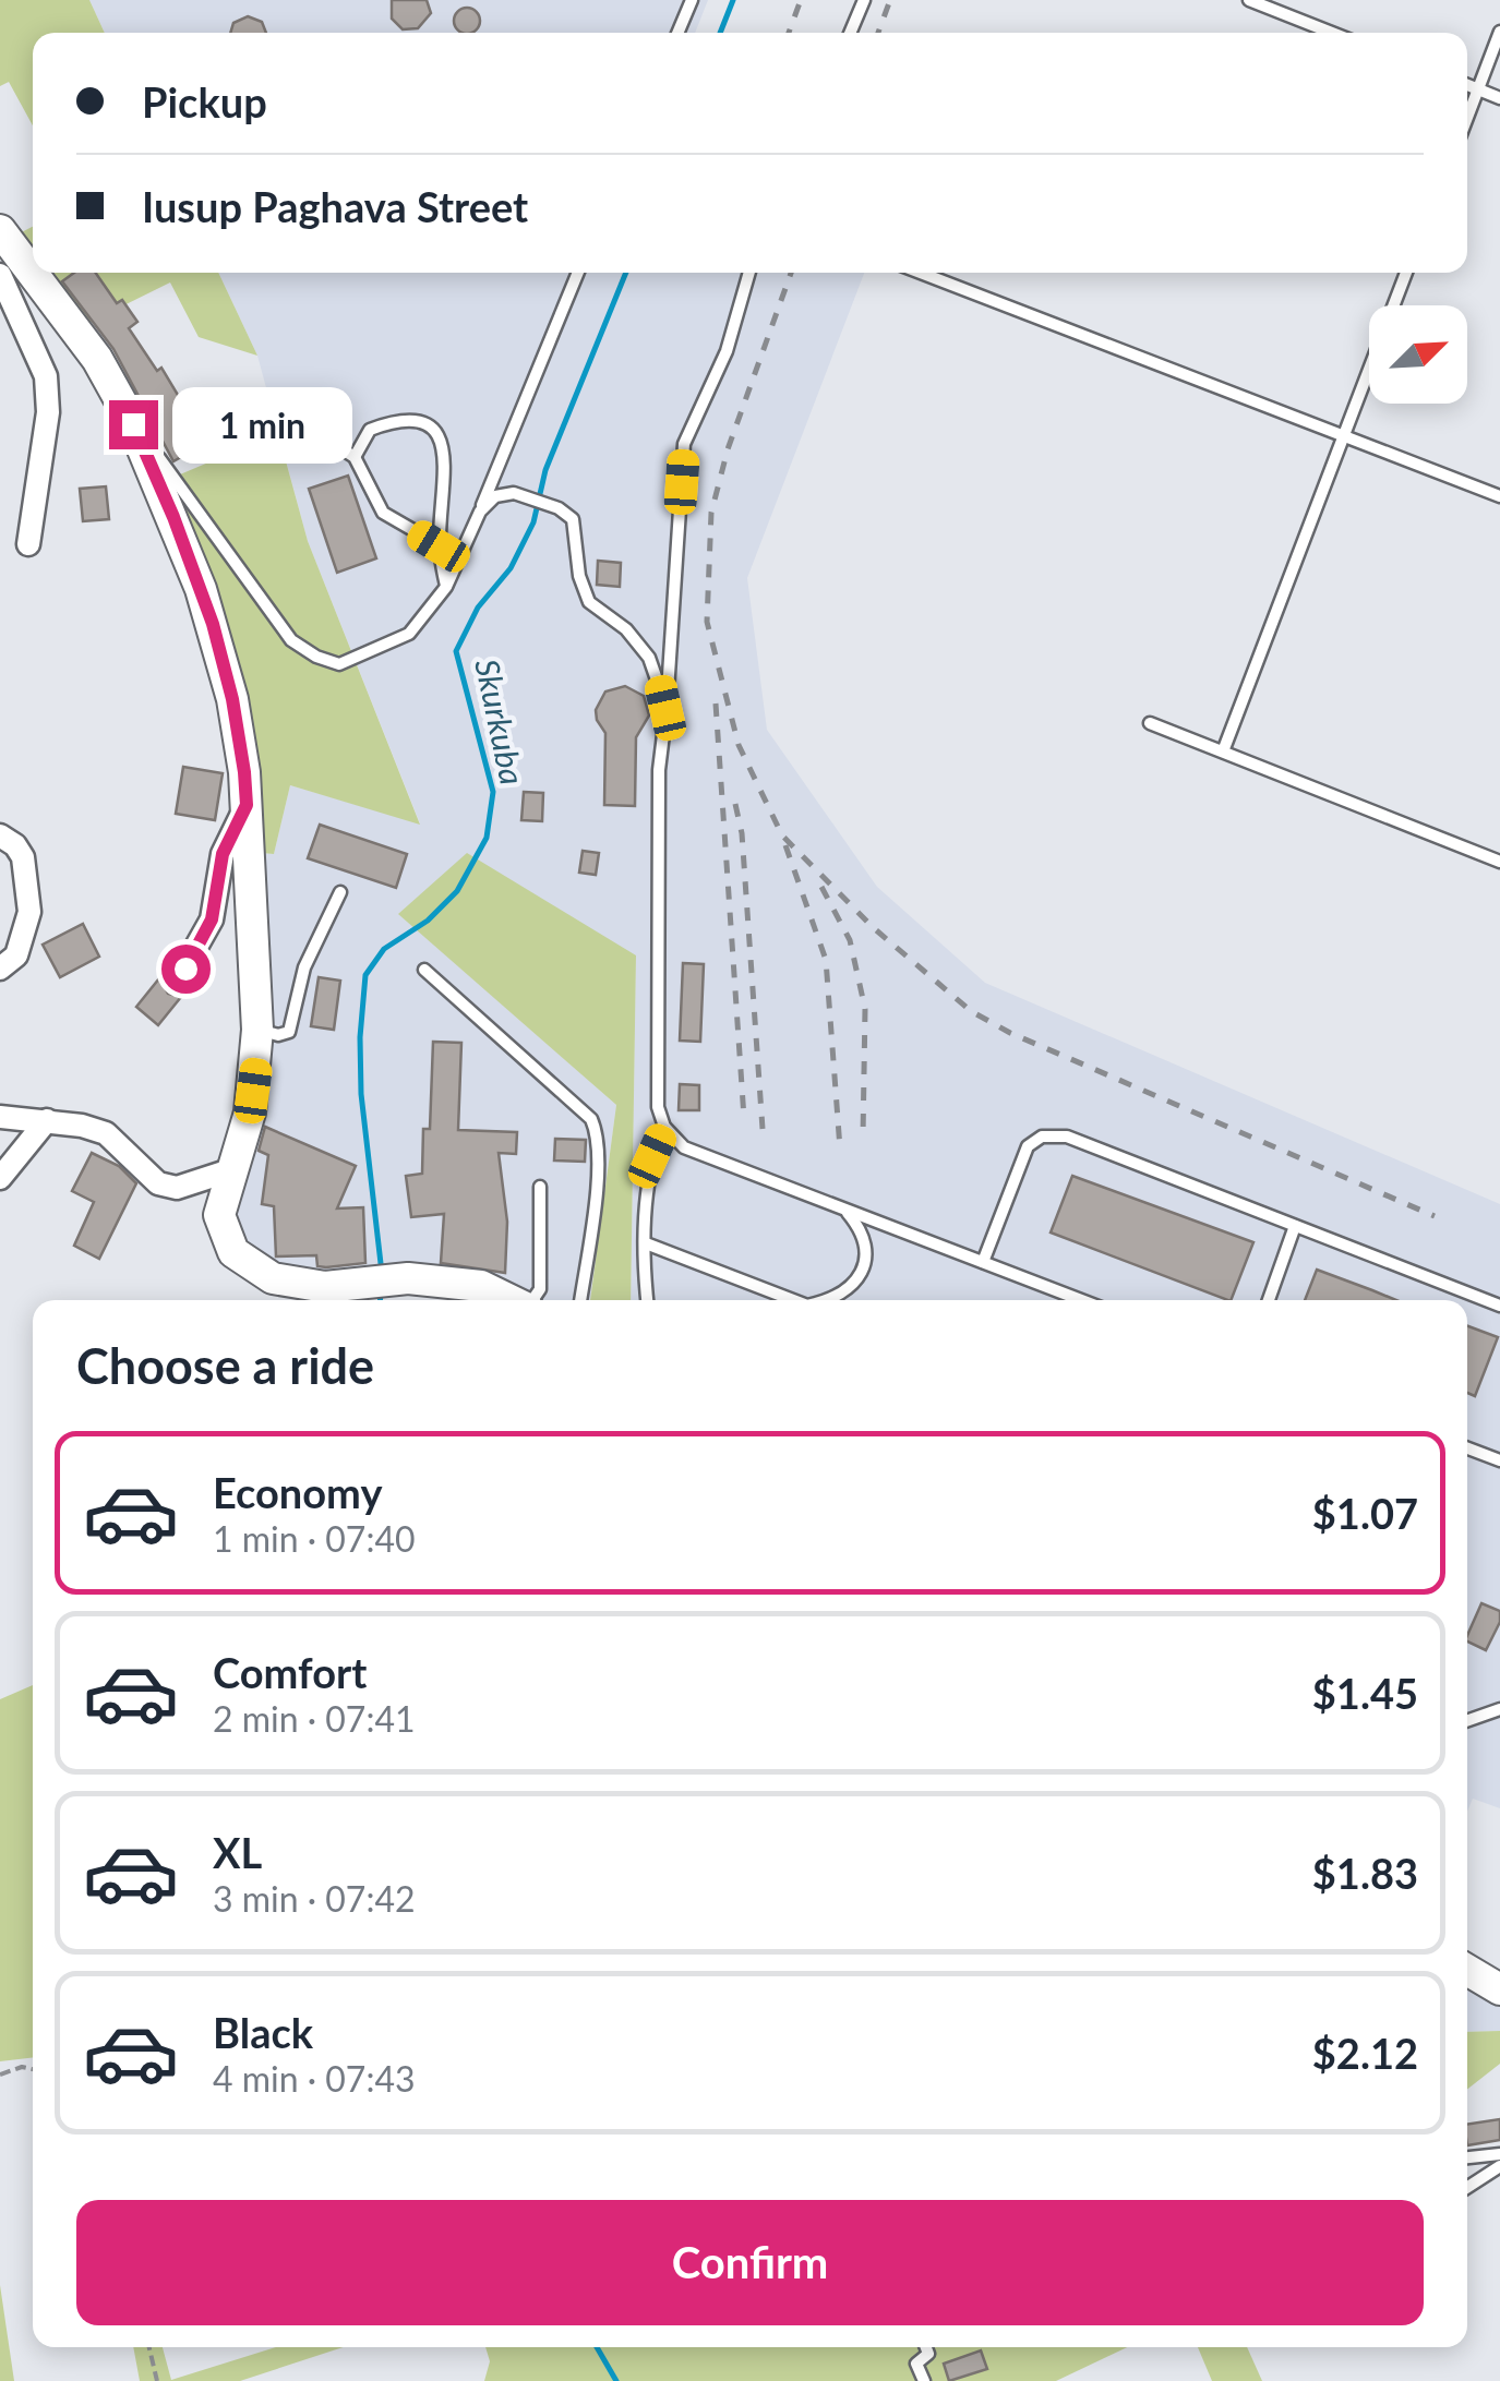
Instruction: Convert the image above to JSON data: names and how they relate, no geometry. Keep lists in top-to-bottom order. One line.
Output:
{"water":["Skurkuba"],"north":"top right","page":{"banner":["Pickup","Iusup Paghava Street"],"bubble":"1 min","heading":"Choose a ride","list":[{"name":"Economy","note":"1 min · 07:40","value":"$1.07"},{"name":"Comfort","note":"2 min · 07:41","value":"$1.45"},{"name":"XL","note":"3 min · 07:42","value":"$1.83"},{"name":"Black","note":"4 min · 07:43","value":"$2.12"}],"buttons":"Confirm"}}
